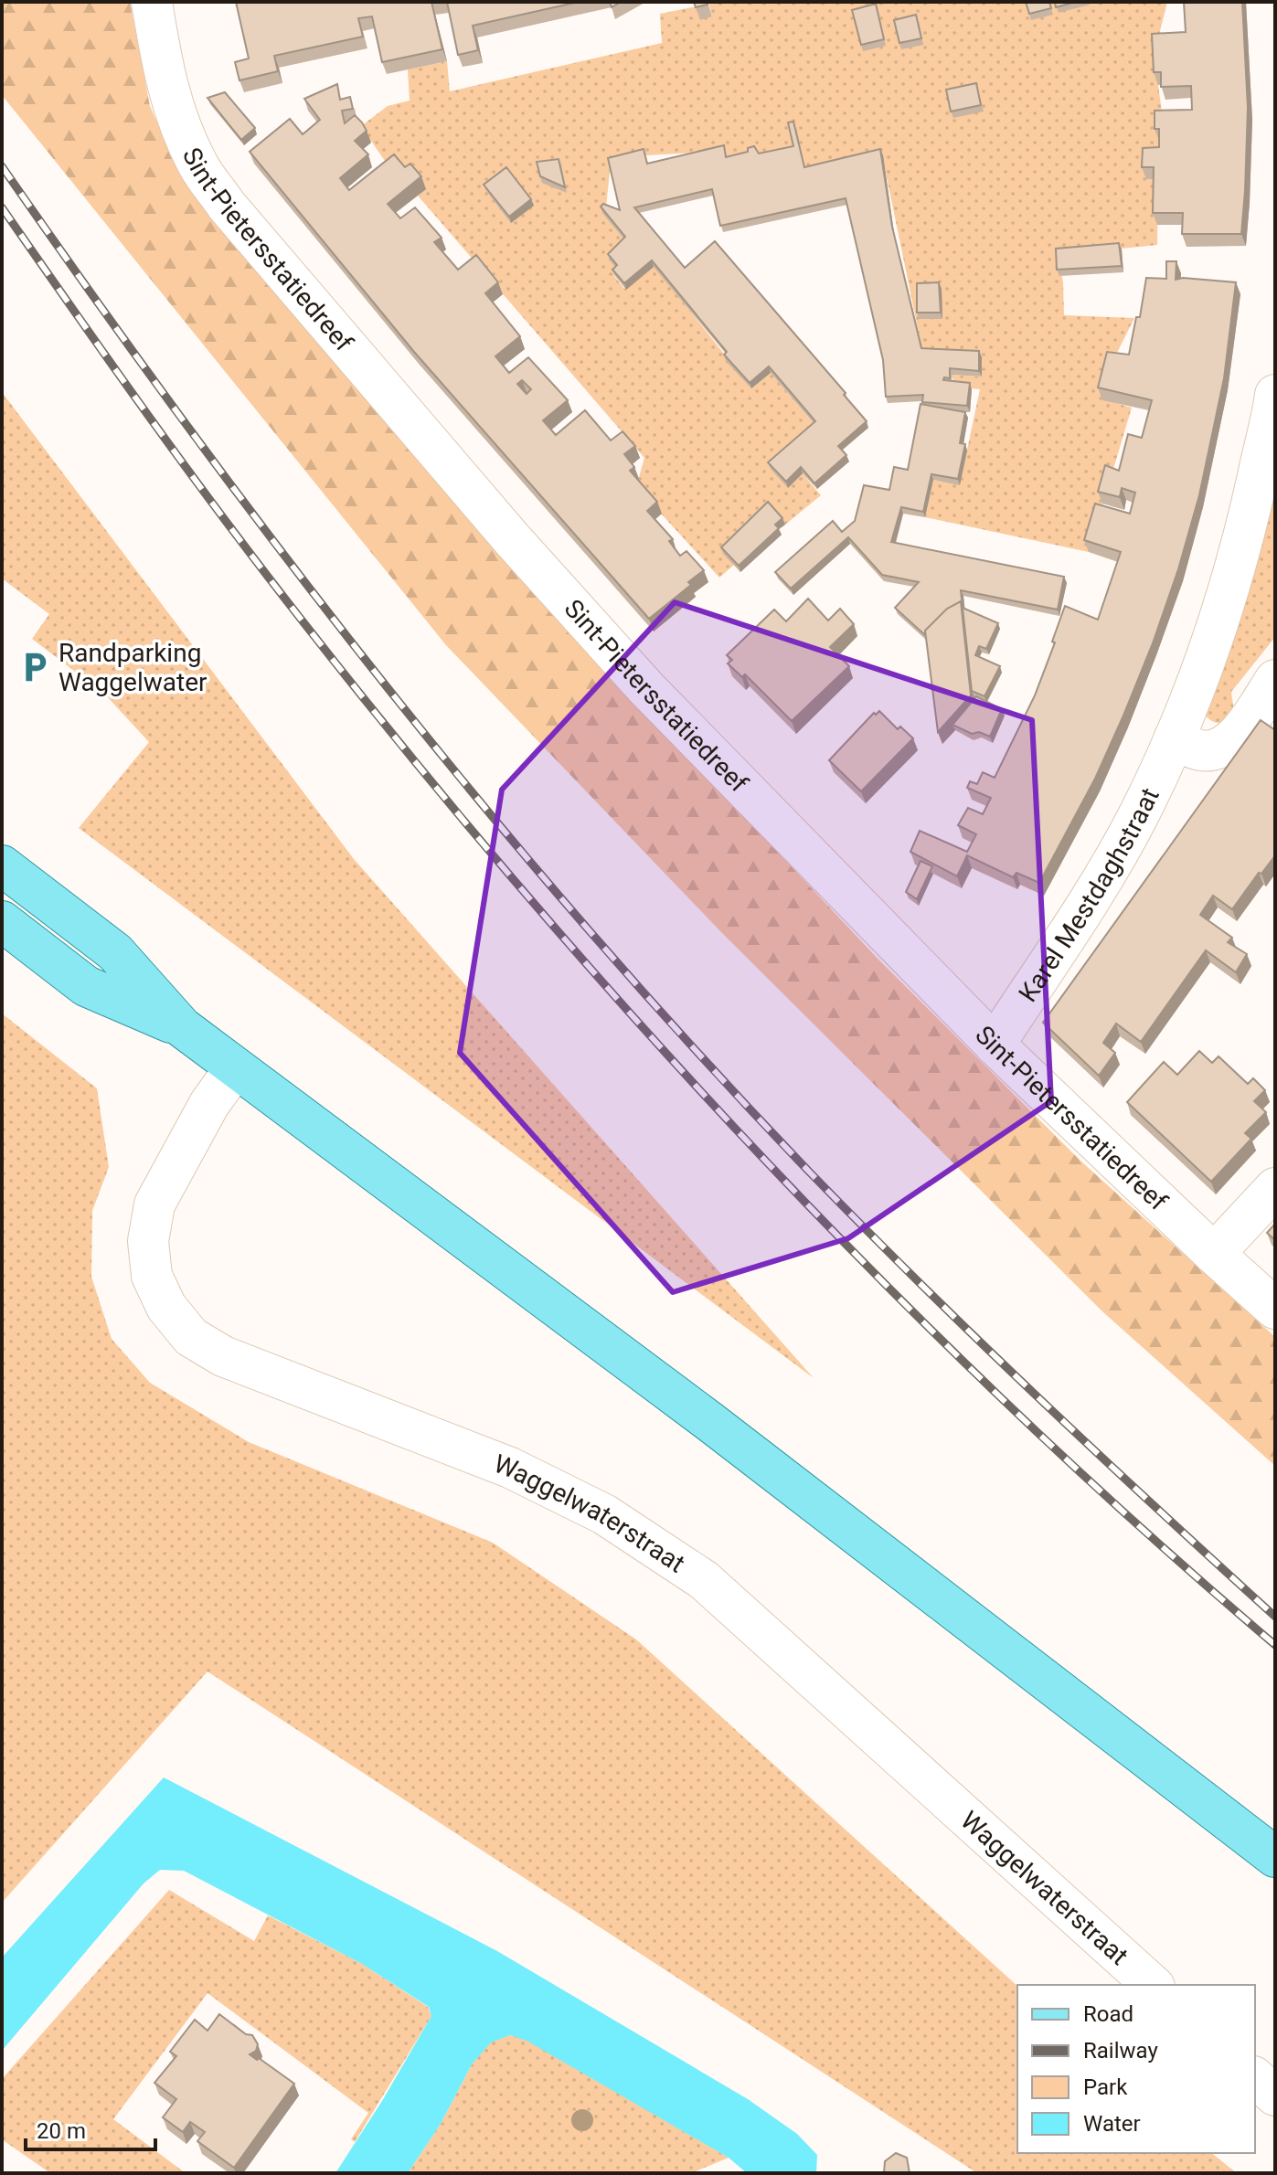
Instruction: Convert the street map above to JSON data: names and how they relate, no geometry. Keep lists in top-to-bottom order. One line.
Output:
{"streets":{"street":["Sint-Pietersstatiedreef","Karel Mestdaghstraat","Waggelwaterstraat"]},"crossings":[["Sint-Pietersstatiedreef","Karel Mestdaghstraat"]],"places":{"parking":["Randparking Waggelwater"]},"legend":["Road","Railway","Park","Water"],"scale_bar":"20 m"}
